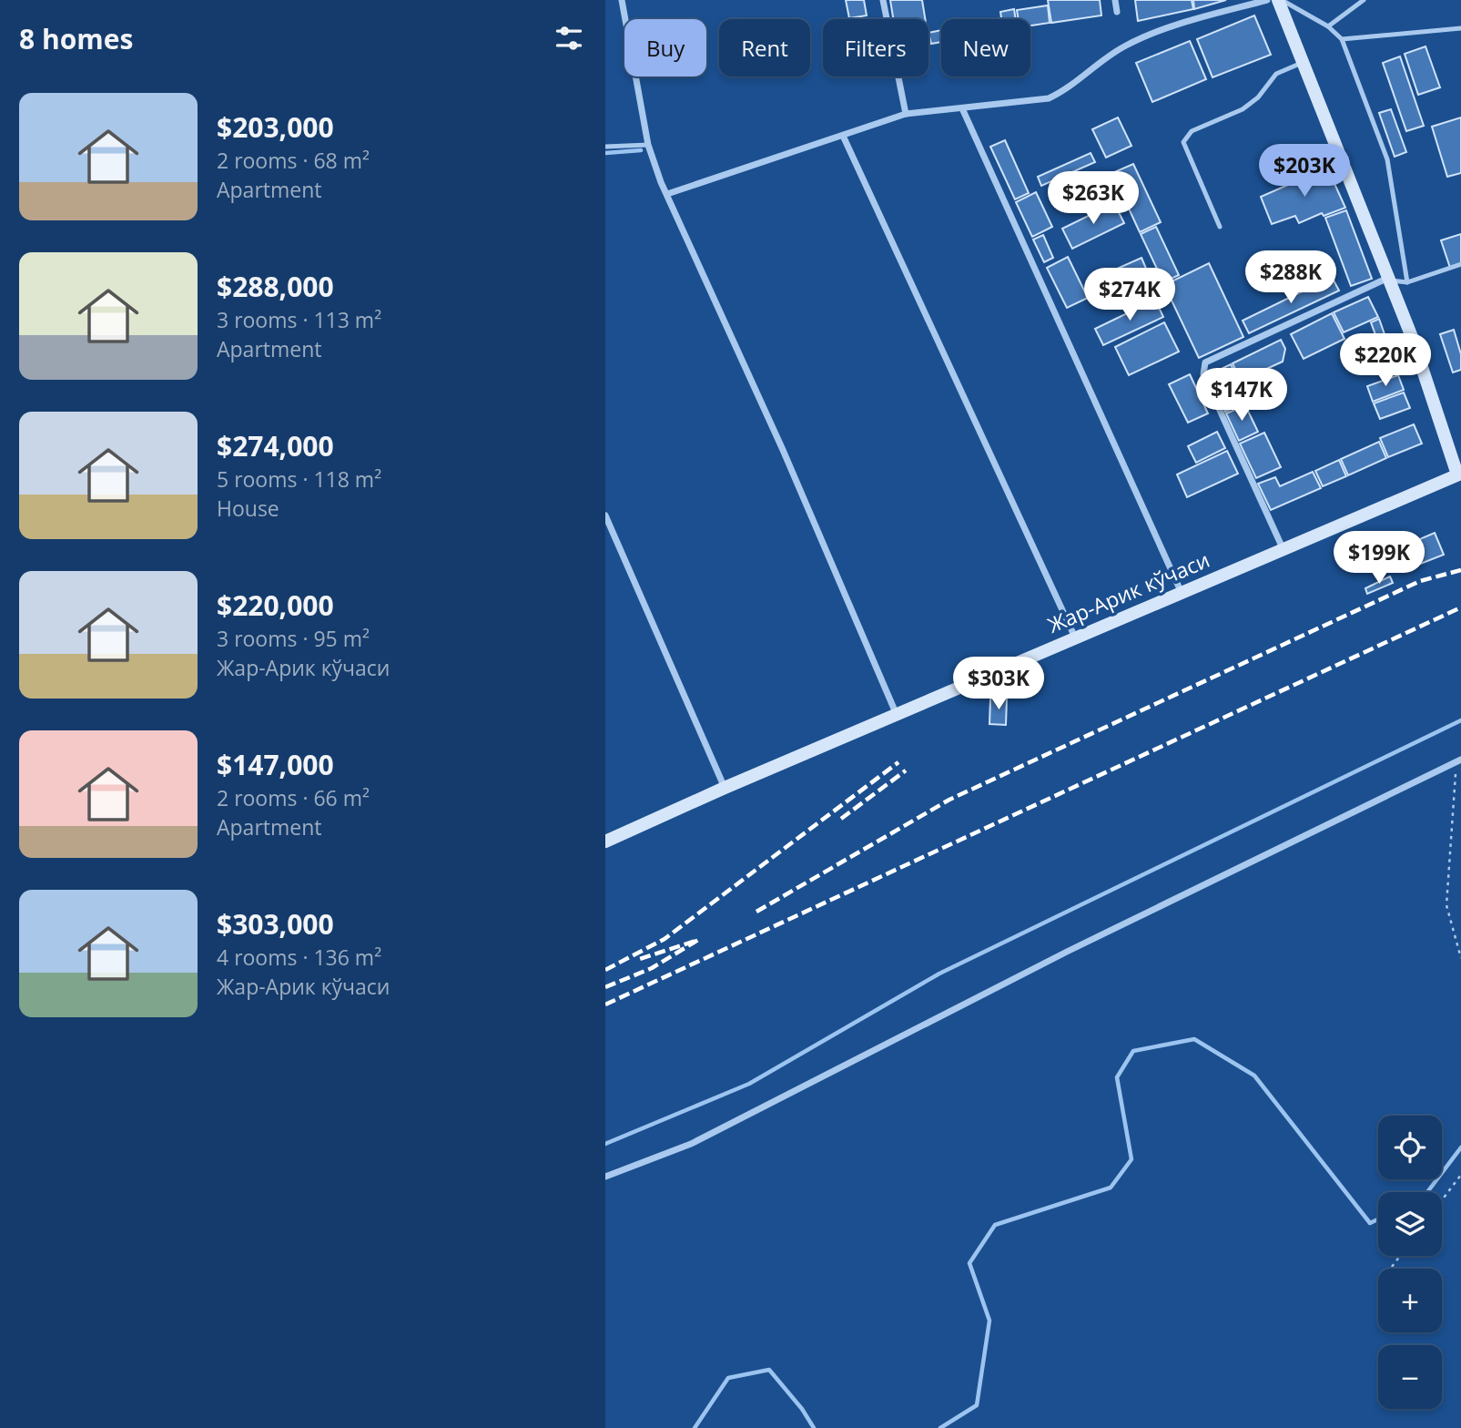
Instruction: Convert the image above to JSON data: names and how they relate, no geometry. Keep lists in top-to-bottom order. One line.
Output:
{"streets":{"main road":["Жар-Арик кўчаси"]},"page":{"heading":"8 homes","chip":["Buy","Rent","Filters","New"],"list":[{"name":"$203,000","note":"2 rooms · 68 m² · Apartment"},{"name":"$288,000","note":"3 rooms · 113 m² · Apartment"},{"name":"$274,000","note":"5 rooms · 118 m² · House"},{"name":"$220,000","note":"3 rooms · 95 m² · Жар-Арик кўчаси"},{"name":"$147,000","note":"2 rooms · 66 m² · Apartment"},{"name":"$303,000","note":"4 rooms · 136 m² · Жар-Арик кўчаси"}],"price":["$203K","$263K","$288K","$274K","$220K","$147K","$199K","$303K"],"map_buttons":["+","−"]}}
